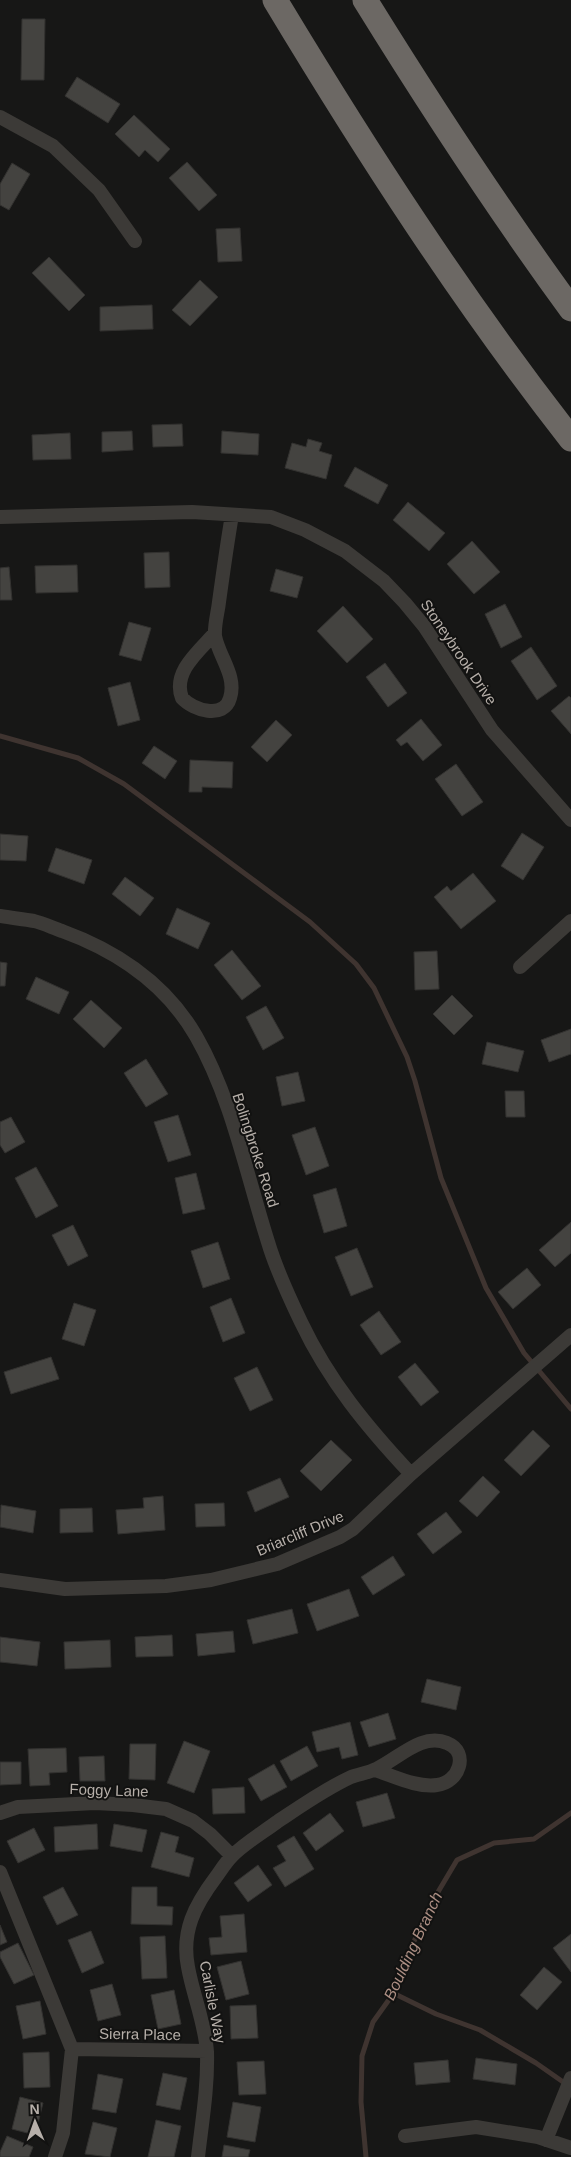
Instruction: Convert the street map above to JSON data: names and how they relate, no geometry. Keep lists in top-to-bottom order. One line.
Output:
{"streets":{"street":["Stoneybrook Drive","Bolingbroke Road","Briarcliff Drive","Foggy Lane","Carlisle Way","Sierra Place"]},"crossings":[["Bolingbroke Road","Briarcliff Drive"],["Foggy Lane","Carlisle Way"],["Carlisle Way","Sierra Place"]],"water":["Boulding Branch"],"north":"top"}
